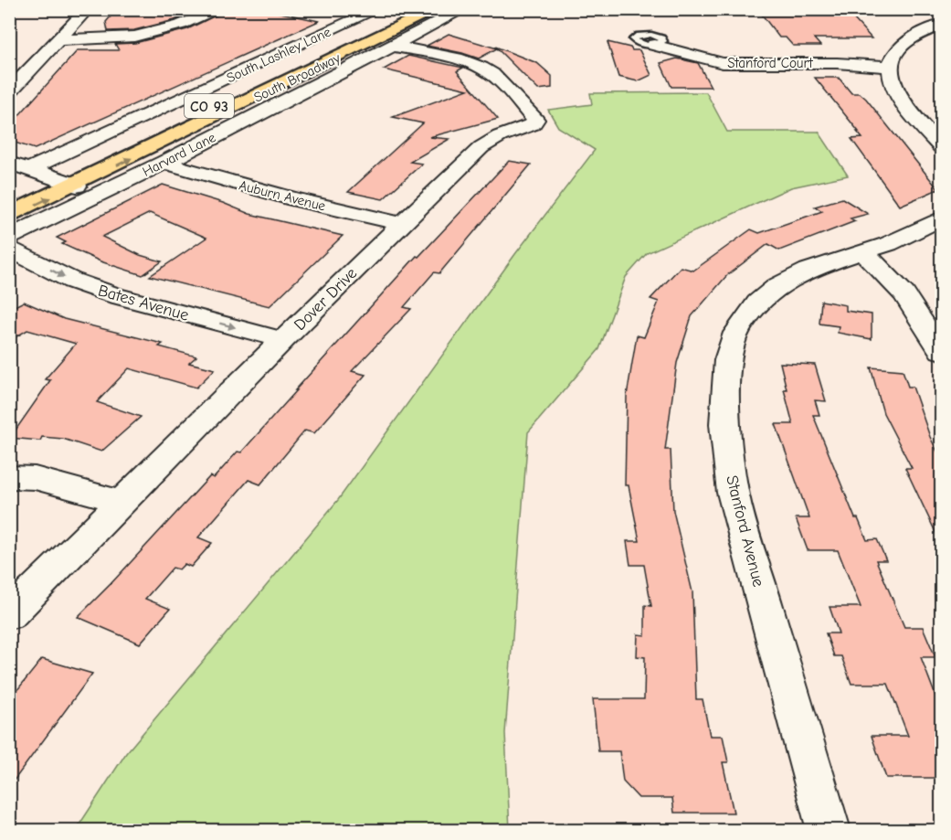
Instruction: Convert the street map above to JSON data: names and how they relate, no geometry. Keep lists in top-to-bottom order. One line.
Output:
{"streets":{"main road":["South Broadway","CO 93"],"street":["South Lashley Lane","Stanford Court","Harvard Lane","Auburn Avenue","Dover Drive","Bates Avenue","Stanford Avenue"]},"crossings":[["Harvard Lane","Auburn Avenue"],["Harvard Lane","Dover Drive"],["Auburn Avenue","Dover Drive"],["Dover Drive","Bates Avenue"]]}
